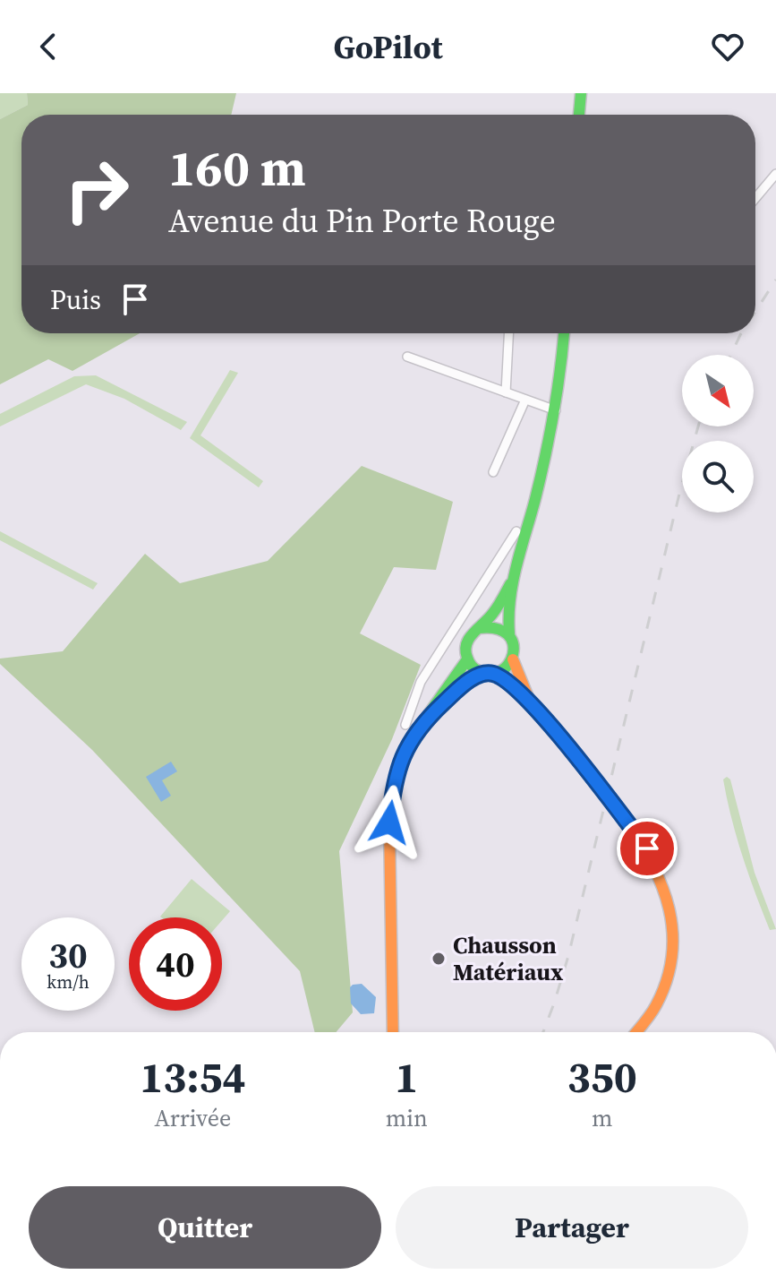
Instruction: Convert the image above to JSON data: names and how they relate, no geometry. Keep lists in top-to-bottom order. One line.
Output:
{"places":["Chausson Matériaux"],"north":"bottom right","page":{"header":"GoPilot","turn":["160 m","Avenue du Pin Porte Rouge"],"then":"Puis","speed":"30 km/h","limit":"40","eta":["13:54","Arrivée","1","min","350","m"],"buttons":["Quitter","Partager"]}}
